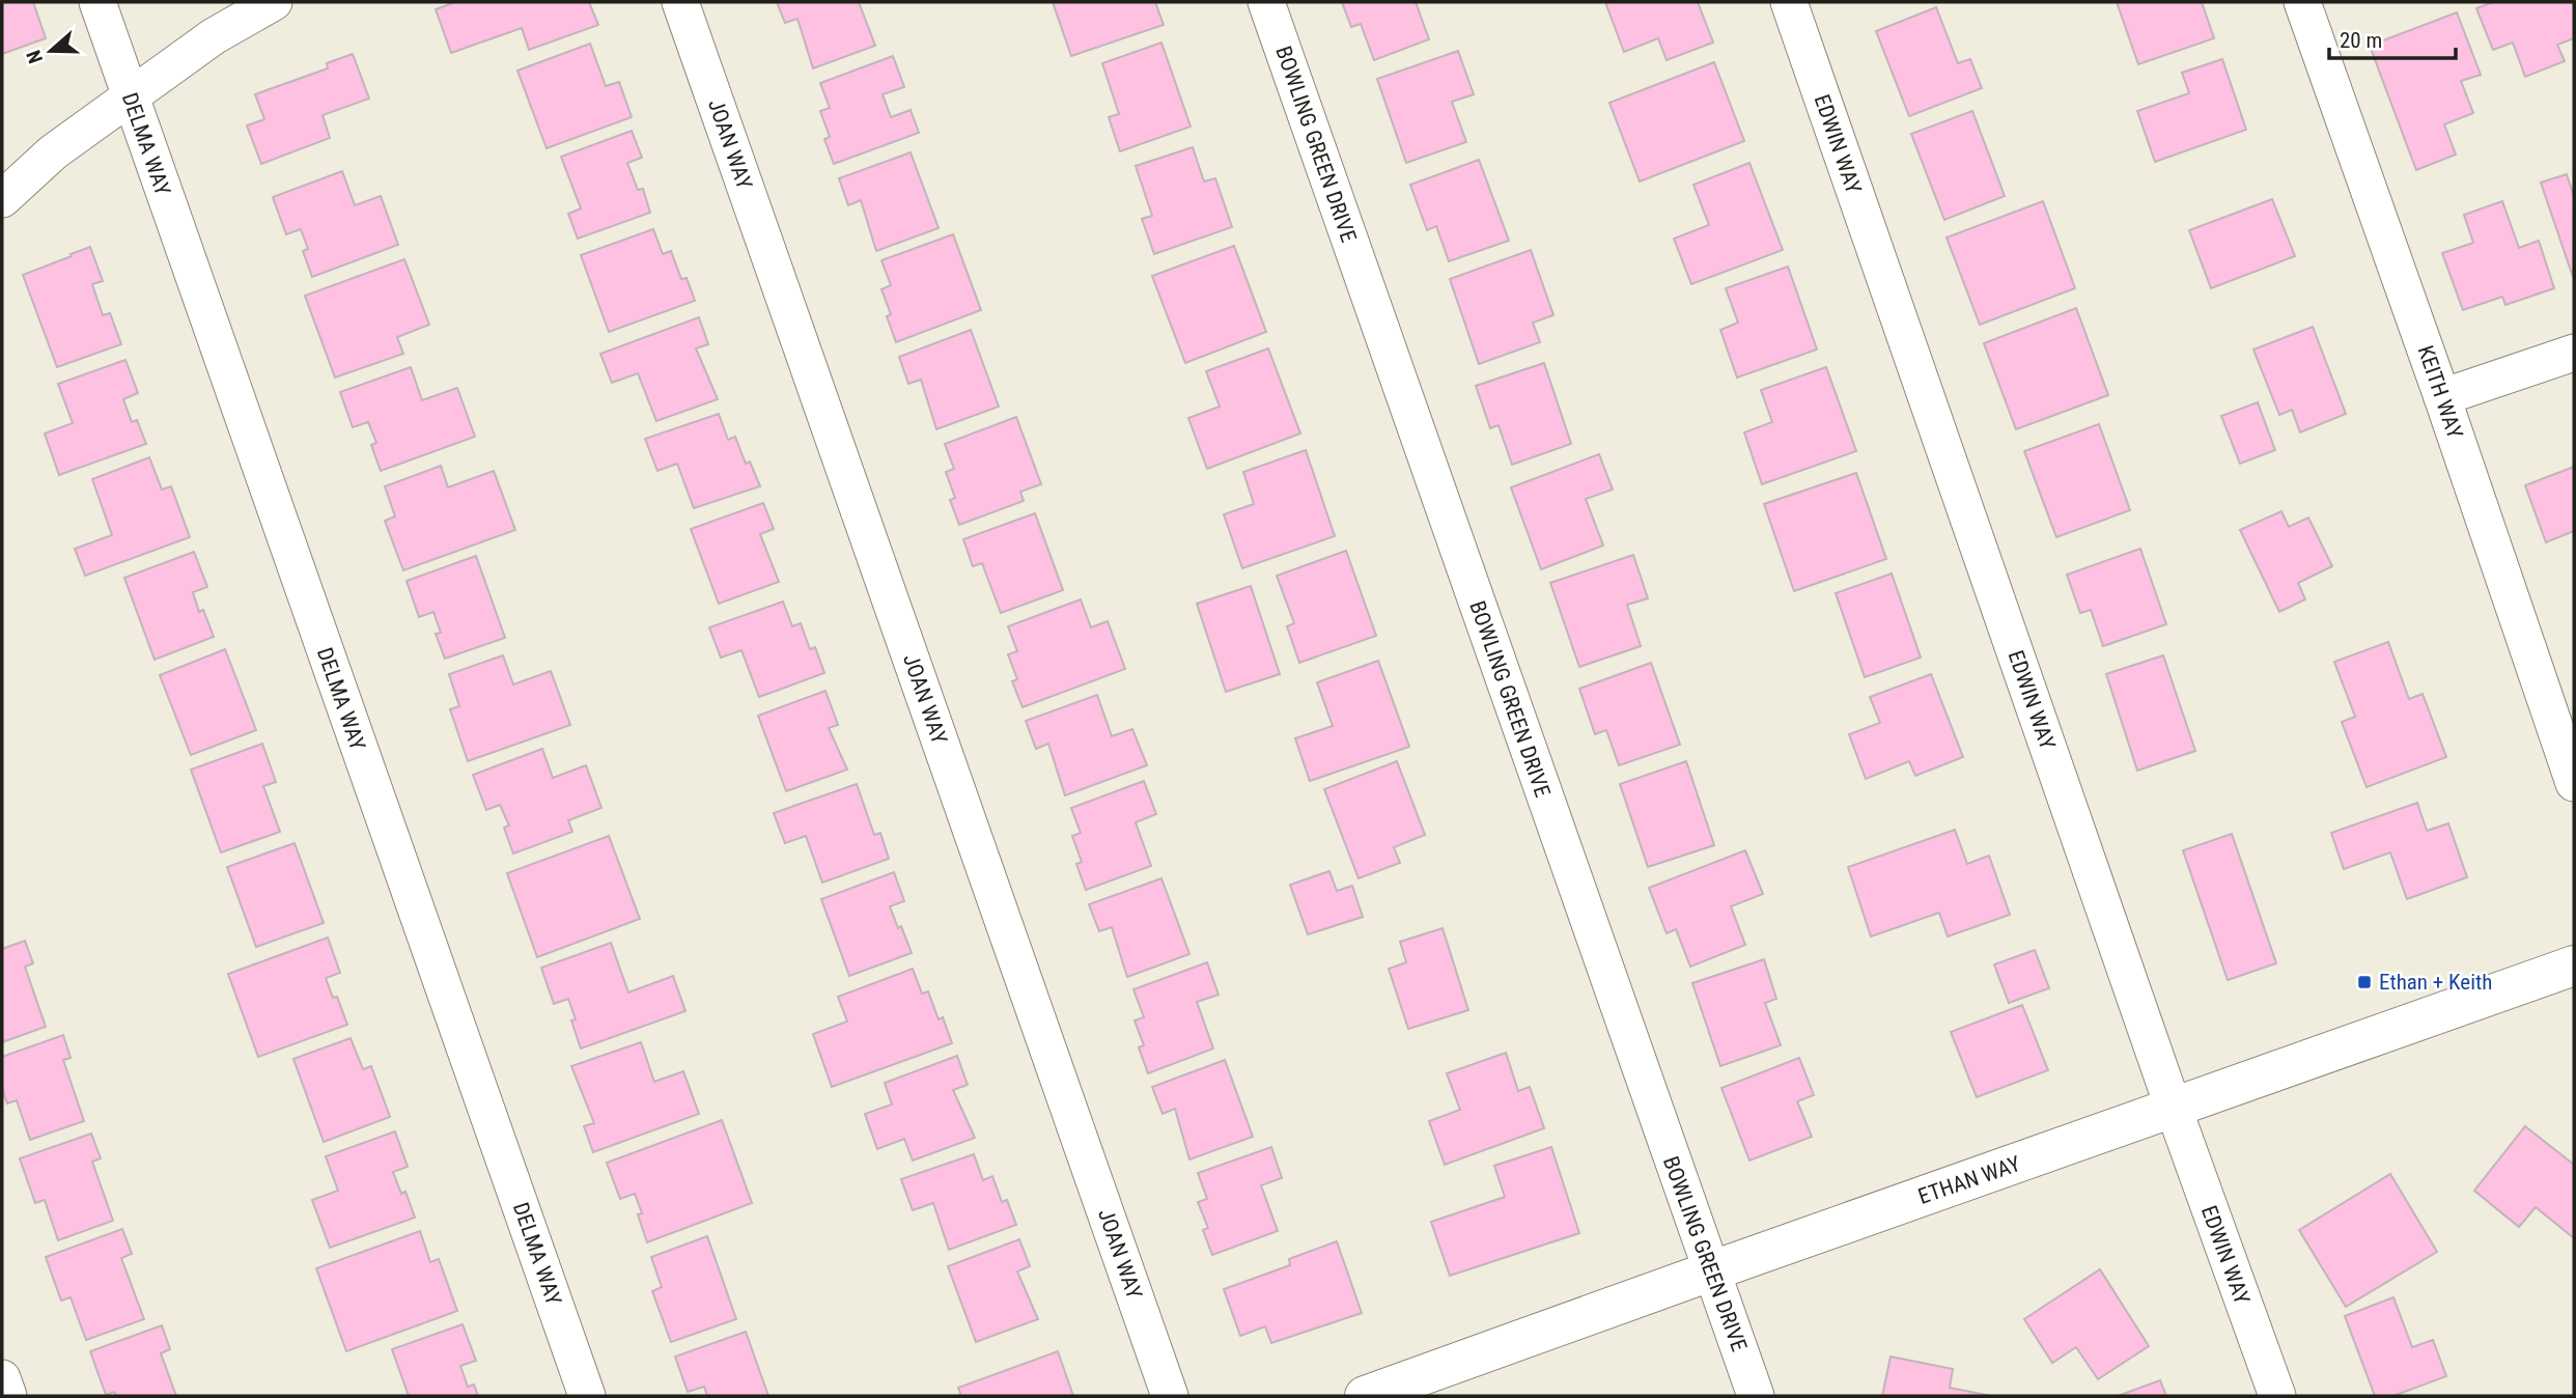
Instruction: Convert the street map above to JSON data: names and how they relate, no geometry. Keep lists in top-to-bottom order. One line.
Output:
{"streets":{"street":["DELMA WAY","JOAN WAY","BOWLING GREEN DRIVE","EDWIN WAY","KEITH WAY","ETHAN WAY"]},"crossings":[["BOWLING GREEN DRIVE","ETHAN WAY"],["EDWIN WAY","ETHAN WAY"]],"places":{"transit":["Ethan + Keith"]},"scale_bar":"20 m","north":"left"}
